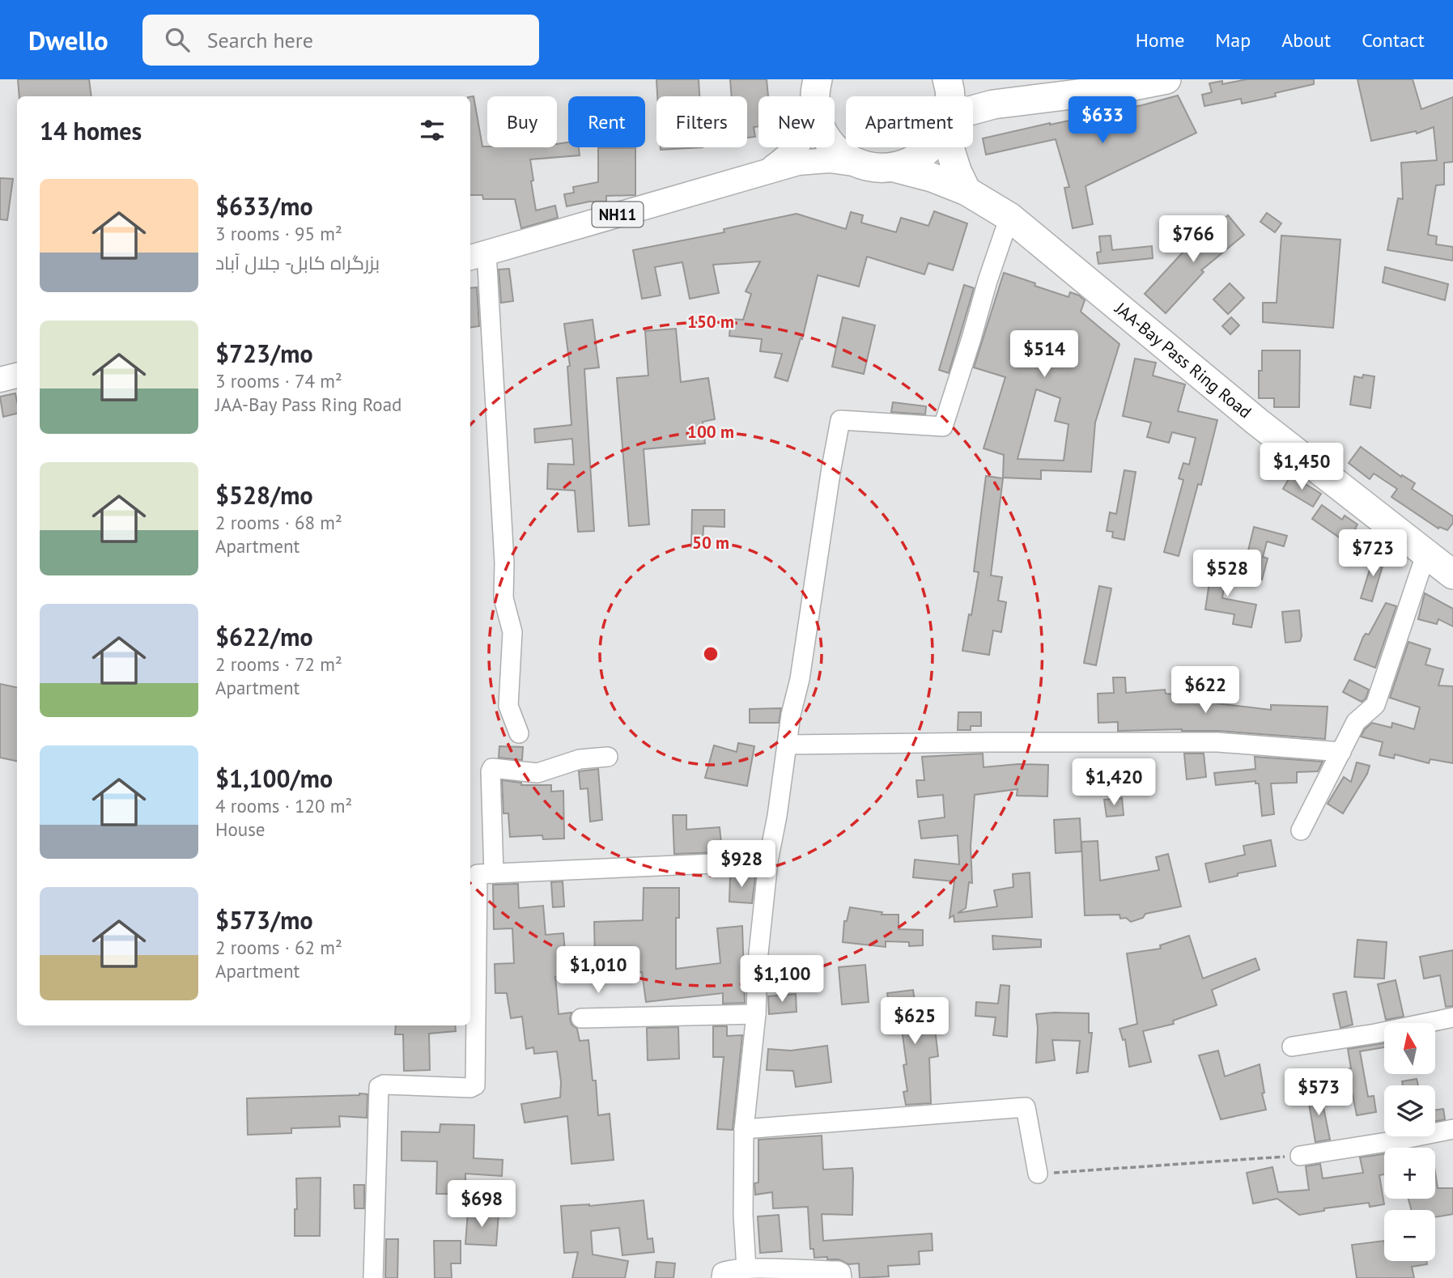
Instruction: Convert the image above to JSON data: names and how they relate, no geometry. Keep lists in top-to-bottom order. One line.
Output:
{"streets":{"highway":["JAA-Bay Pass Ring Road"],"main road":["NH11"]},"north":"top","page":{"header":"Dwello","search":"Search here","nav":["Home","Map","About","Contact"],"price":["$633","$766","$514","$1,450","$723","$528","$622","$1,420","$928","$1,010","$1,100","$625","$573","$698"],"chip":["Buy","Rent","Filters","New","Apartment"],"heading":"14 homes","list":[{"name":"$633/mo","note":"3 rooms · 95 m² · بزرگراه کابل- جلال آباد"},{"name":"$723/mo","note":"3 rooms · 74 m² · JAA-Bay Pass Ring Road"},{"name":"$528/mo","note":"2 rooms · 68 m² · Apartment"},{"name":"$622/mo","note":"2 rooms · 72 m² · Apartment"},{"name":"$1,100/mo","note":"4 rooms · 120 m² · House"},{"name":"$573/mo","note":"2 rooms · 62 m² · Apartment"}],"map_buttons":["+","−"]},"rings":["150 m","100 m","50 m"]}
